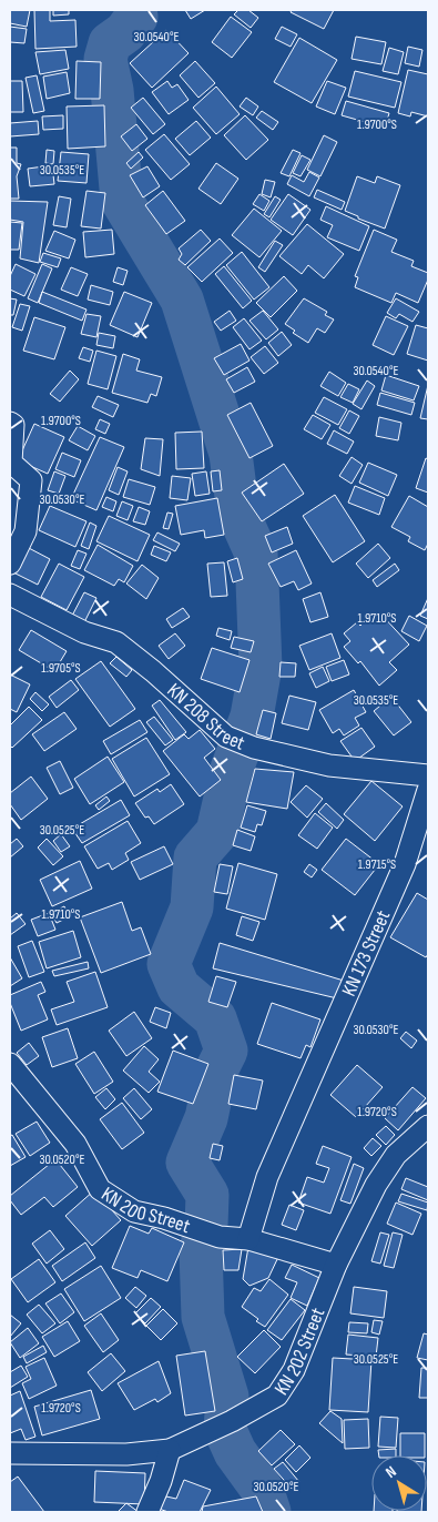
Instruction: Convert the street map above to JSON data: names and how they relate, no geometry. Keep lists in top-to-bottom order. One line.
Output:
{"streets":{"street":["KN 208 Street","KN 173 Street","KN 200 Street","KN 202 Street"]},"crossings":[["KN 173 Street","KN 200 Street"],["KN 200 Street","KN 202 Street"]],"north":"top left","coordinates":["30.0540°E","1.9700°S","30.0535°E","30.0530°E","1.9710°S","1.9705°S","30.0525°E","1.9715°S","1.9720°S","30.0520°E"]}
